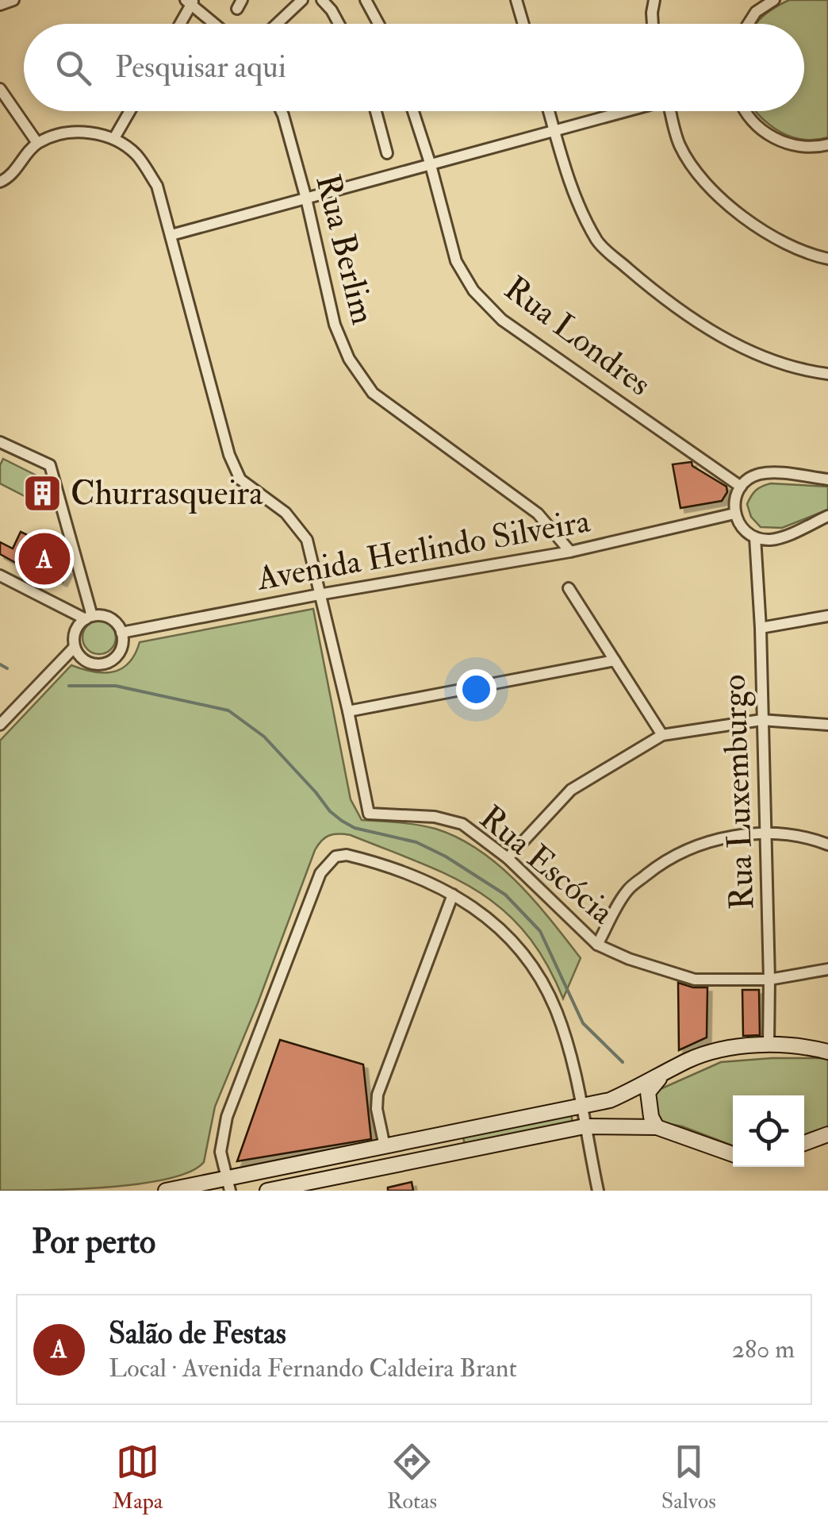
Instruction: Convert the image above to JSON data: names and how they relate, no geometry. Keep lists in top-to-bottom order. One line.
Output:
{"streets":{"street":["Rua Berlim","Rua Londres","Avenida Herlindo Silveira","Rua Luxemburgo","Rua Escócia"]},"crossings":[["Rua Berlim","Avenida Herlindo Silveira"],["Rua Luxemburgo","Rua Escócia"]],"places":{"building":["Churrasqueira"]},"page":{"search":"Pesquisar aqui","pins":"A","heading":"Por perto","list":[{"mark":"A","name":"Salão de Festas","note":"Local · Avenida Fernando Caldeira Brant","value":"280 m"}],"nav":["Mapa","Rotas","Salvos"]}}
